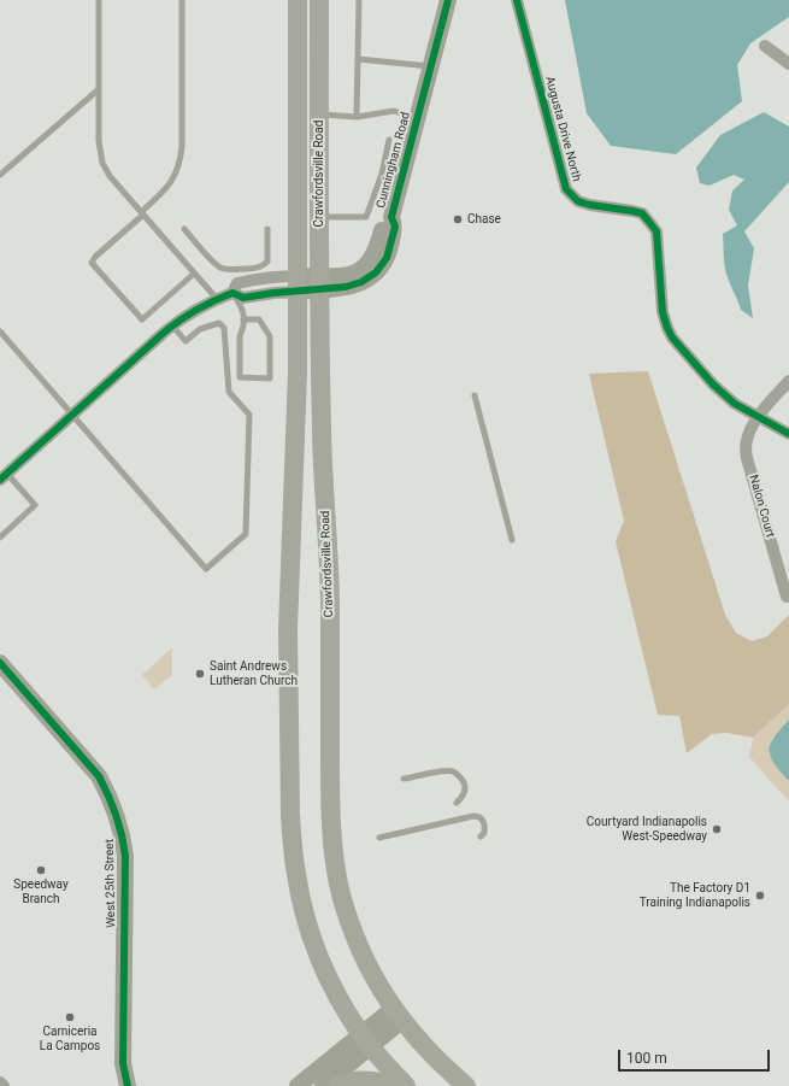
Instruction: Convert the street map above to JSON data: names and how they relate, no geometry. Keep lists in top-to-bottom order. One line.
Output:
{"streets":{"main road":["Crawfordsville Road"],"street":["Augusta Drive North","Cunningham Road","Nalon Court","West 25th Street"]},"crossings":[["Augusta Drive North","Nalon Court"],["Cunningham Road","Crawfordsville Road"]],"places":["Chase","Saint Andrews Lutheran Church","Courtyard Indianapolis West-Speedway","Speedway Branch","The Factory D1 Training Indianapolis","Carniceria La Campos"],"scale_bar":"100 m"}
